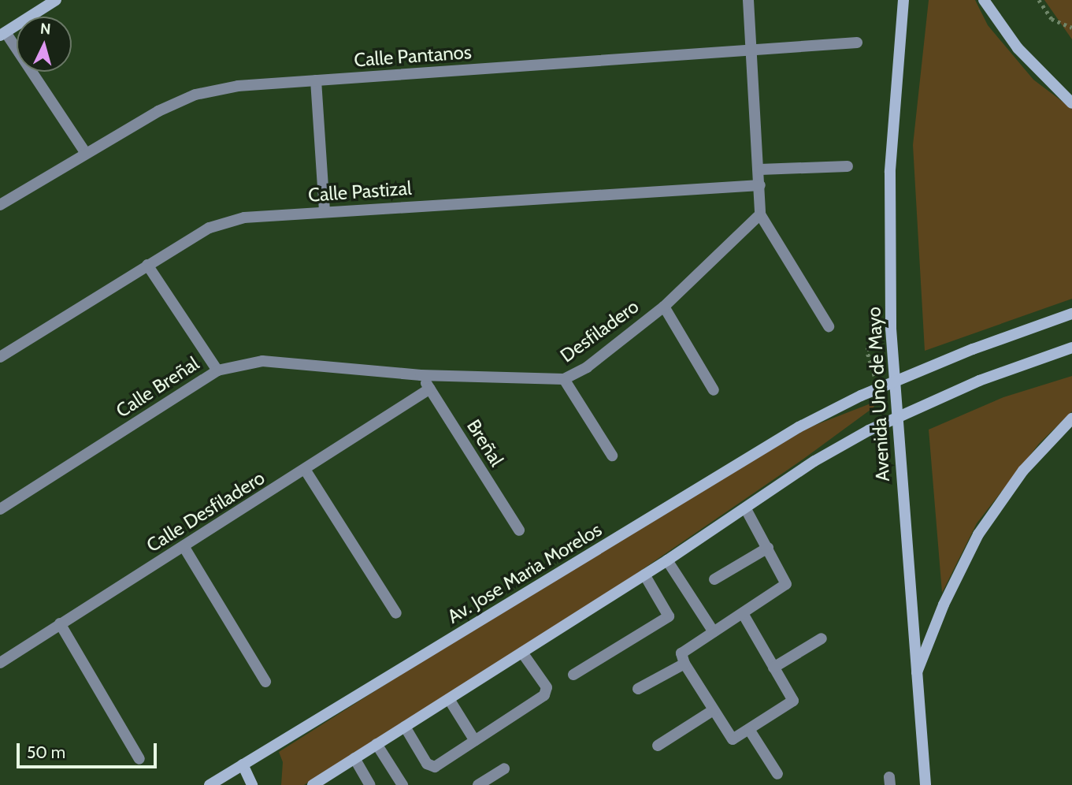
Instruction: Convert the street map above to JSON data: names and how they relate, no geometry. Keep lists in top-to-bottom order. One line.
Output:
{"streets":{"main road":["Avenida Uno de Mayo","Av. Jose Maria Morelos"],"street":["Calle Pantanos","Calle Pastizal","Desfiladero","Calle Breñal","Breñal","Calle Desfiladero"]},"crossings":[["Desfiladero","Calle Breñal"],["Desfiladero","Breñal"],["Calle Breñal","Breñal"],["Breñal","Calle Desfiladero"]],"scale_bar":"50 m","north":"top"}
